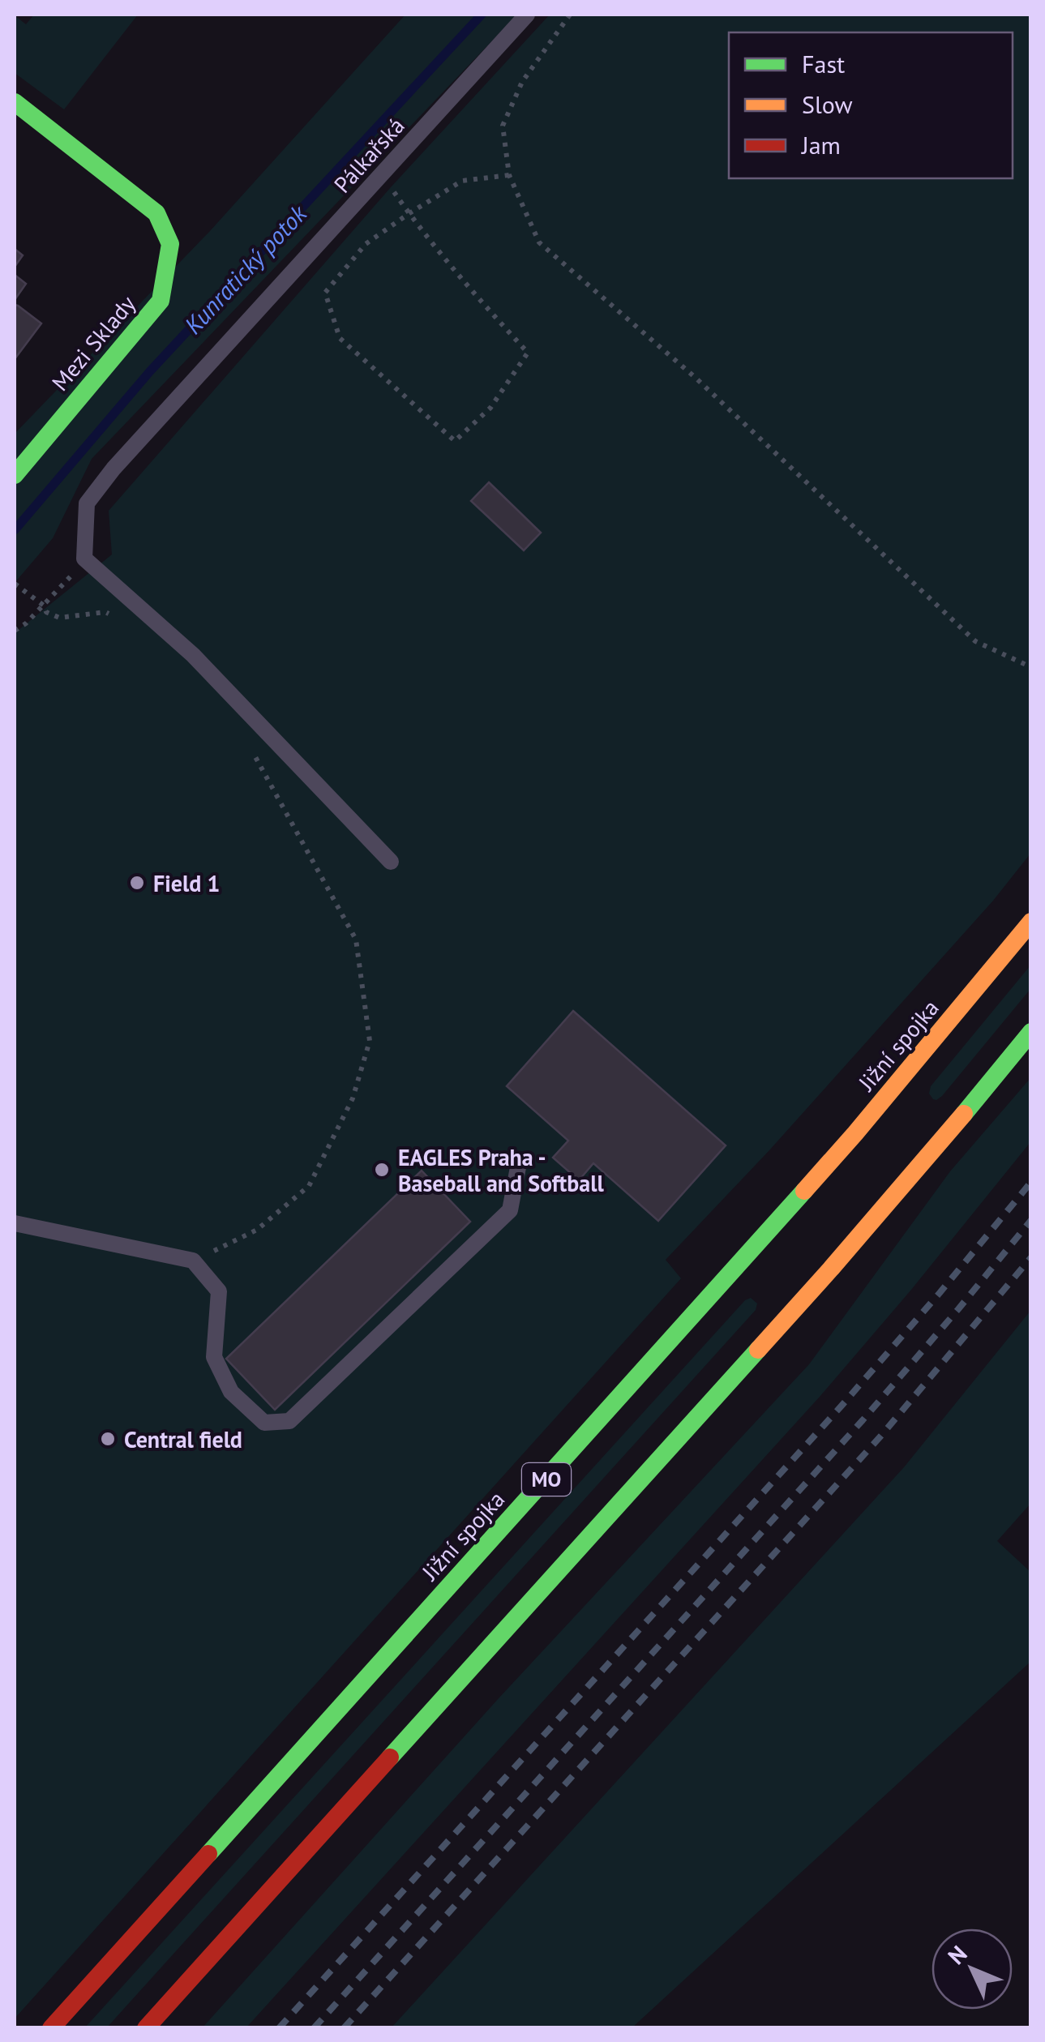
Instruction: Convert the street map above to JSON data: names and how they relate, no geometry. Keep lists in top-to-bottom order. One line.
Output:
{"streets":{"main road":["Mezi Sklady","Jižní spojka","MO"],"lane":["Pálkařská"]},"water":["Kunratický potok"],"places":["Field 1","EAGLES Praha - Baseball and Softball","Central field"],"legend":["Fast","Slow","Jam"],"north":"top left"}
